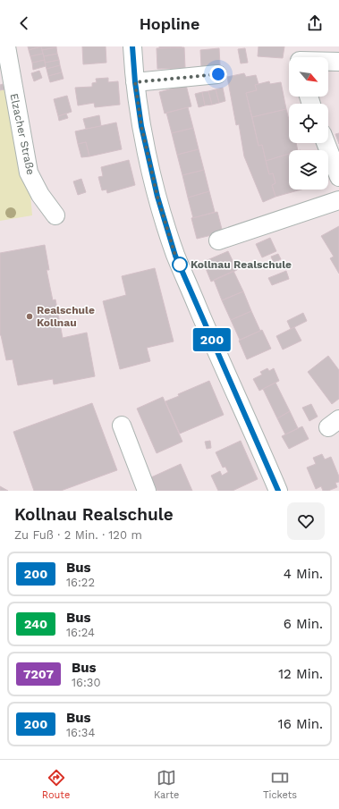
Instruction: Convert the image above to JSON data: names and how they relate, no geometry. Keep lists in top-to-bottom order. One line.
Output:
{"streets":{"street":["Elzacher Straße"]},"places":["Kollnau Realschule","Realschule Kollnau"],"lines":["bus line 200"],"north":"bottom right","page":{"header":"Hopline","on_map":"200","heading":["Kollnau Realschule","Zu Fuß · 2 Min. · 120 m"],"list":[{"mark":"200","name":"Bus","note":"16:22","value":"4 Min."},{"mark":"240","name":"Bus","note":"16:24","value":"6 Min."},{"mark":"7207","name":"Bus","note":"16:30","value":"12 Min."},{"mark":"200","name":"Bus","note":"16:34","value":"16 Min."}],"tabs":["Route","Karte","Tickets"]}}
